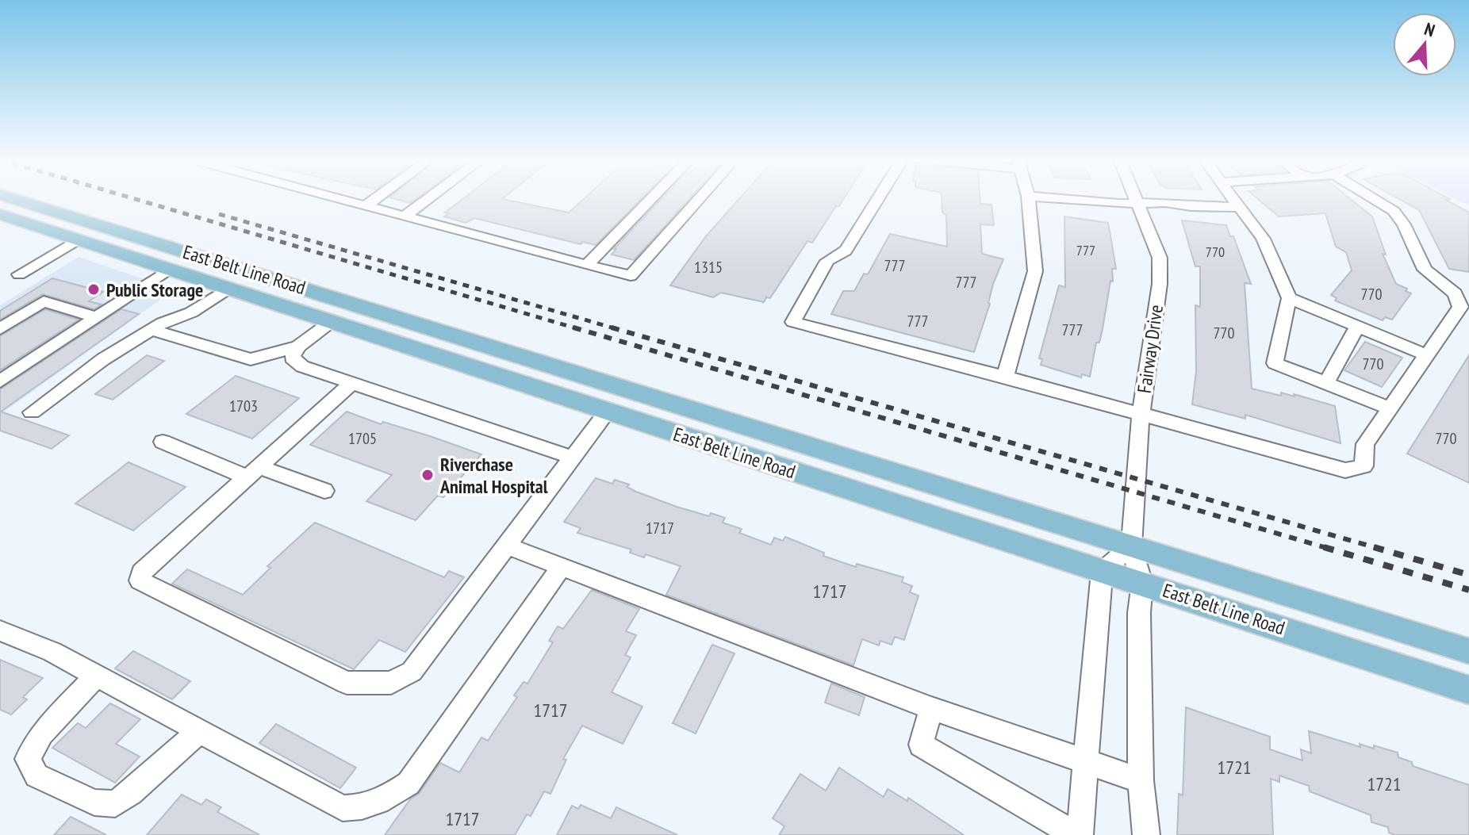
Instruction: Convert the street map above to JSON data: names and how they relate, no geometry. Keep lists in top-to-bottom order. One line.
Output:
{"streets":{"main road":["East Belt Line Road"],"street":["Fairway Drive"]},"crossings":[["East Belt Line Road","Fairway Drive"]],"places":["Public Storage","Riverchase Animal Hospital"],"house_numbers":["777","770","777","1315","777","770","777","777","770","770","1703","1705","770","1717","1717","1717","1721","1721","1717"],"north":"top"}
